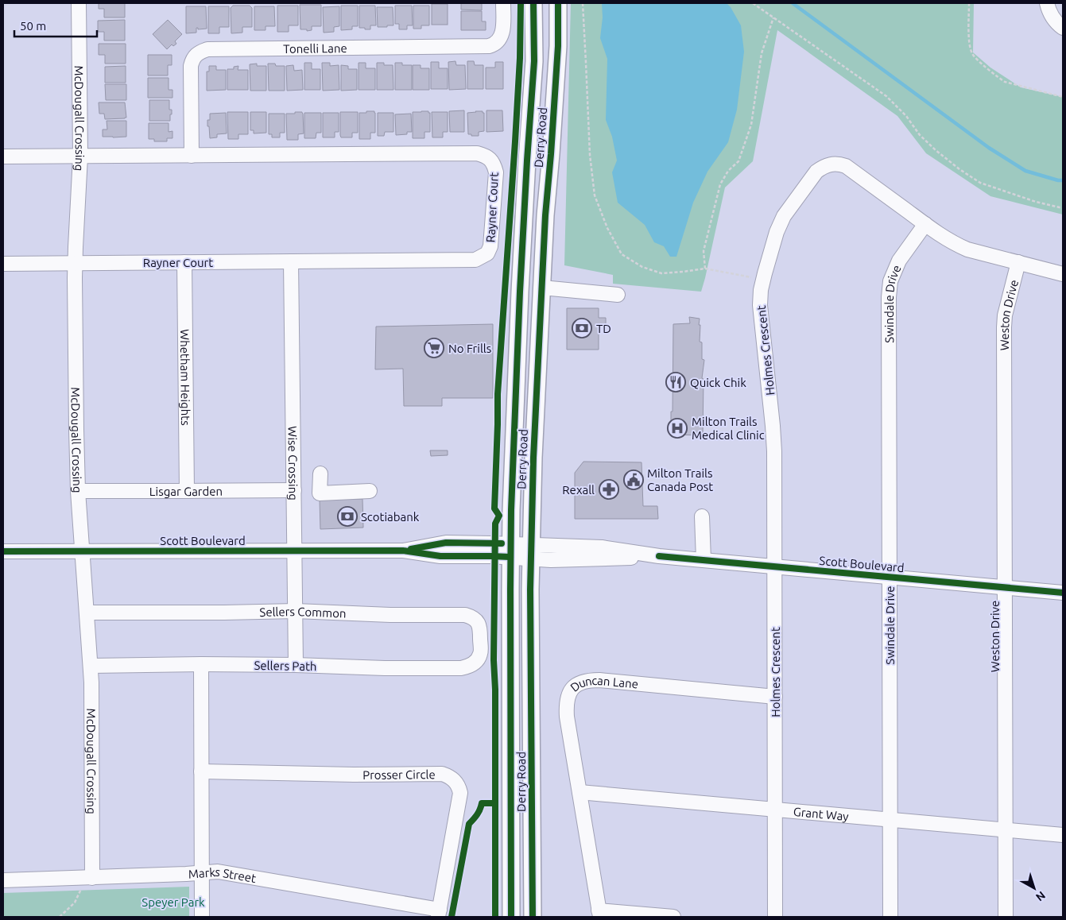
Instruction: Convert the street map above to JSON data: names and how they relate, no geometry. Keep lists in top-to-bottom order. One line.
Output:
{"streets":{"main road":["Derry Road"],"street":["Tonelli Lane","McDougall Crossing","Rayner Court","Swindale Drive","Weston Drive","Holmes Crescent","Whetham Heights","Wise Crossing","Lisgar Garden","Scott Boulevard","Sellers Common","Sellers Path","Duncan Lane","Prosser Circle","Grant Way","Marks Street"]},"crossings":[["Tonelli Lane","Rayner Court"],["McDougall Crossing","Rayner Court"],["McDougall Crossing","Lisgar Garden"],["McDougall Crossing","Scott Boulevard"],["McDougall Crossing","Sellers Common"],["McDougall Crossing","Sellers Path"],["McDougall Crossing","Marks Street"],["Derry Road","Scott Boulevard"],["Rayner Court","Whetham Heights"],["Rayner Court","Wise Crossing"],["Swindale Drive","Holmes Crescent"],["Swindale Drive","Scott Boulevard"],["Swindale Drive","Grant Way"],["Weston Drive","Holmes Crescent"],["Weston Drive","Scott Boulevard"],["Weston Drive","Grant Way"],["Holmes Crescent","Scott Boulevard"],["Holmes Crescent","Duncan Lane"],["Holmes Crescent","Grant Way"],["Whetham Heights","Lisgar Garden"],["Wise Crossing","Lisgar Garden"],["Wise Crossing","Scott Boulevard"],["Wise Crossing","Sellers Common"],["Wise Crossing","Sellers Path"],["Sellers Common","Sellers Path"],["Duncan Lane","Grant Way"],["Prosser Circle","Marks Street"]],"parks":["Speyer Park"],"places":{"bank":["TD","Scotiabank"],"supermarket":["No Frills"],"restaurant":["Quick Chik"],"hospital":["Milton Trails Medical Clinic"],"public building":["Milton Trails Canada Post"],"pharmacy":["Rexall"]},"scale_bar":"50 m","north":"bottom right"}
